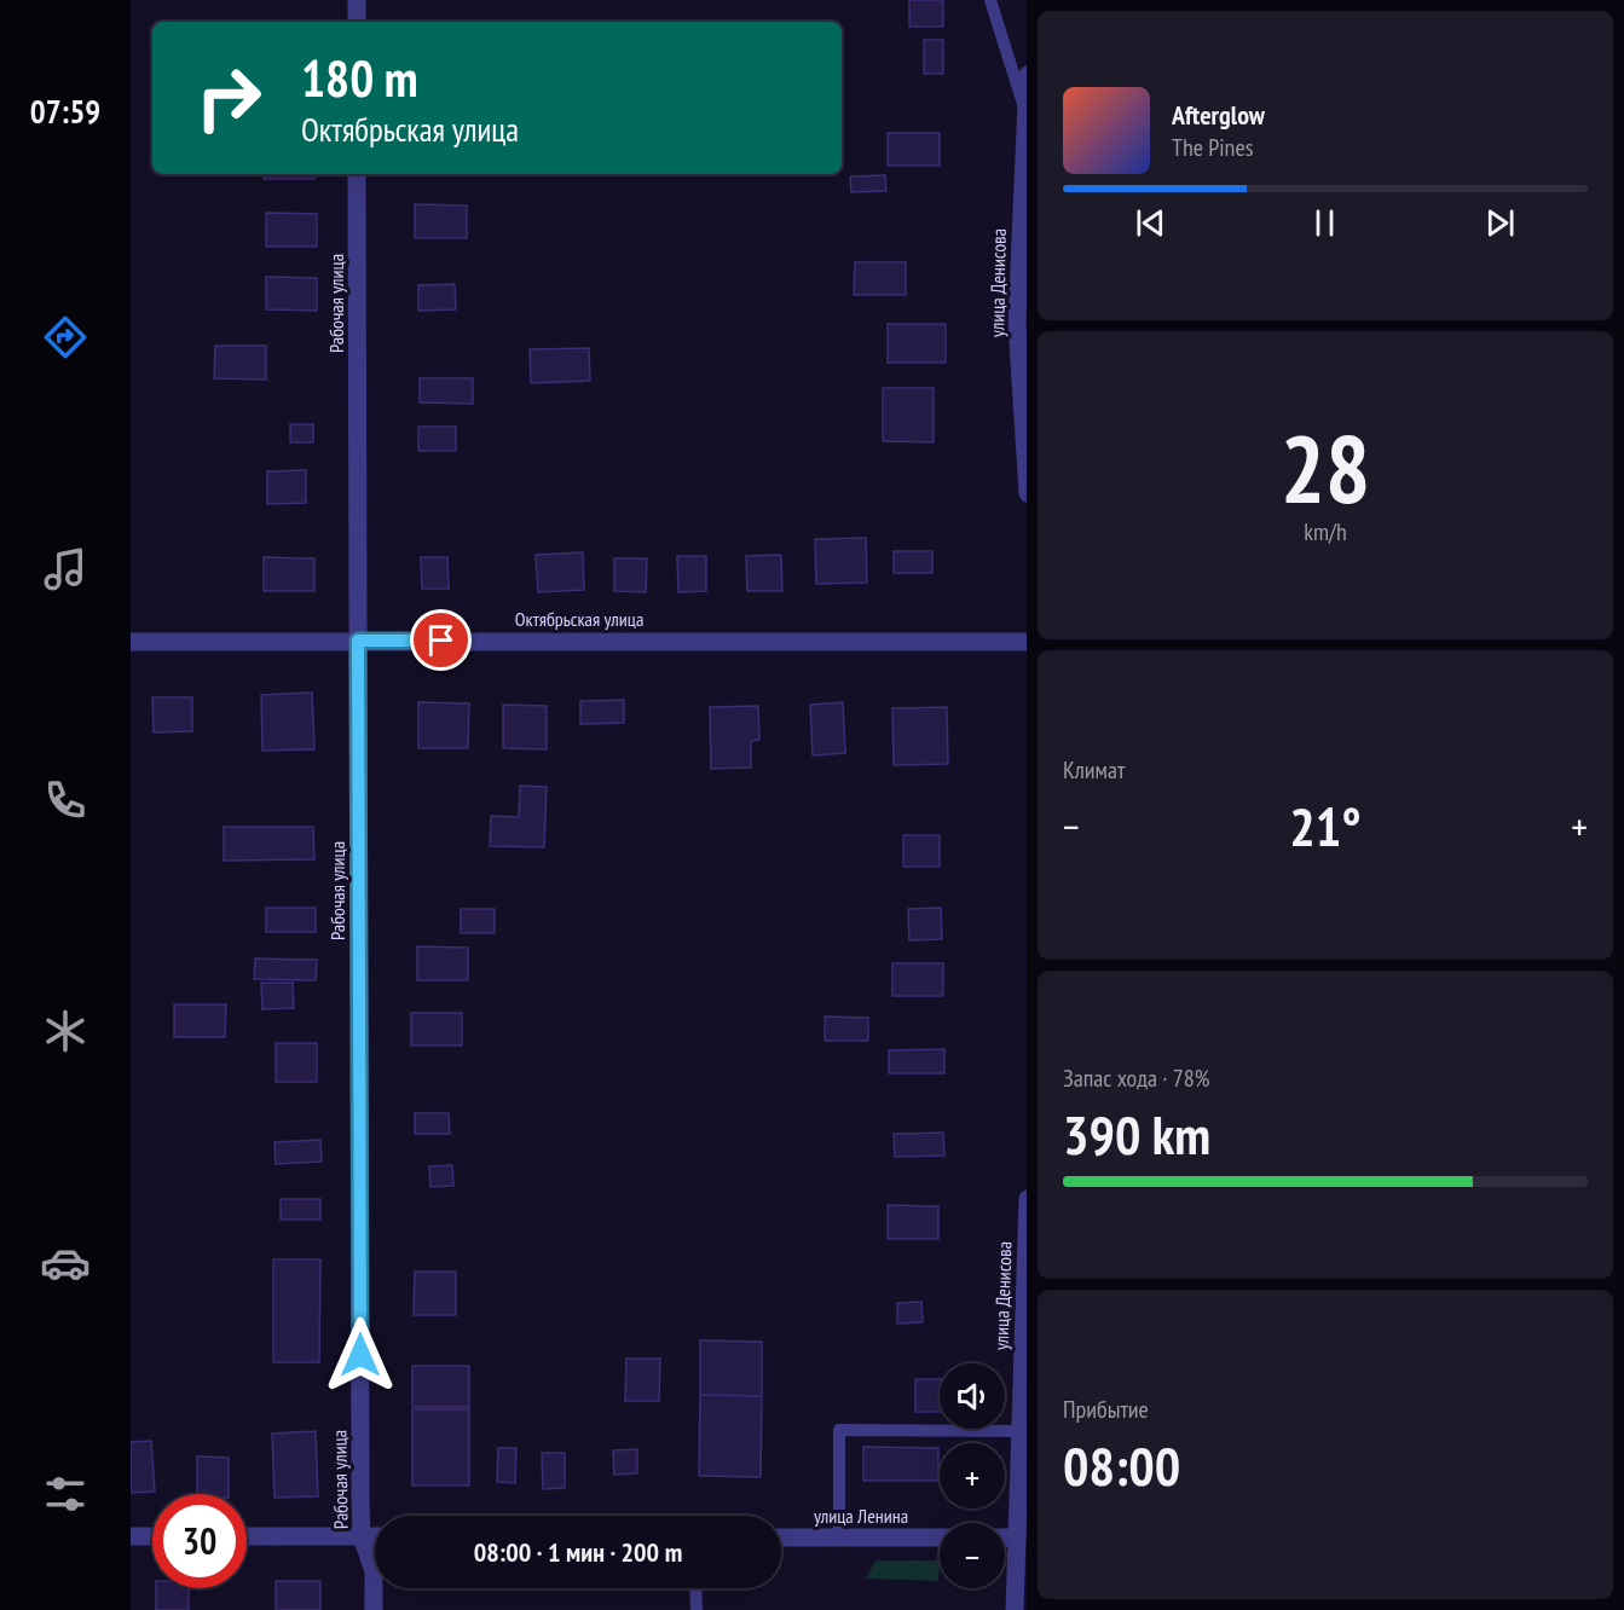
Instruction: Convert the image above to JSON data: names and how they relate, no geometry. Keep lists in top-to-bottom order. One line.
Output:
{"streets":{"street":["улица Денисова","Рабочая улица","Октябрьская улица","улица Ленина"]},"crossings":[["Рабочая улица","Октябрьская улица"]],"page":{"tabs":"07:59","turn":["180 m","Октябрьская улица"],"song":["Afterglow","The Pines"],"tile":[["28","km/h"],"Климат",["Запас хода · 78%","390 km"],["Прибытие","08:00"]],"heat":["−","21°","+"],"map_buttons":["+","−"],"limit":"30","trip":"08:00 · 1 мин · 200 m"}}
